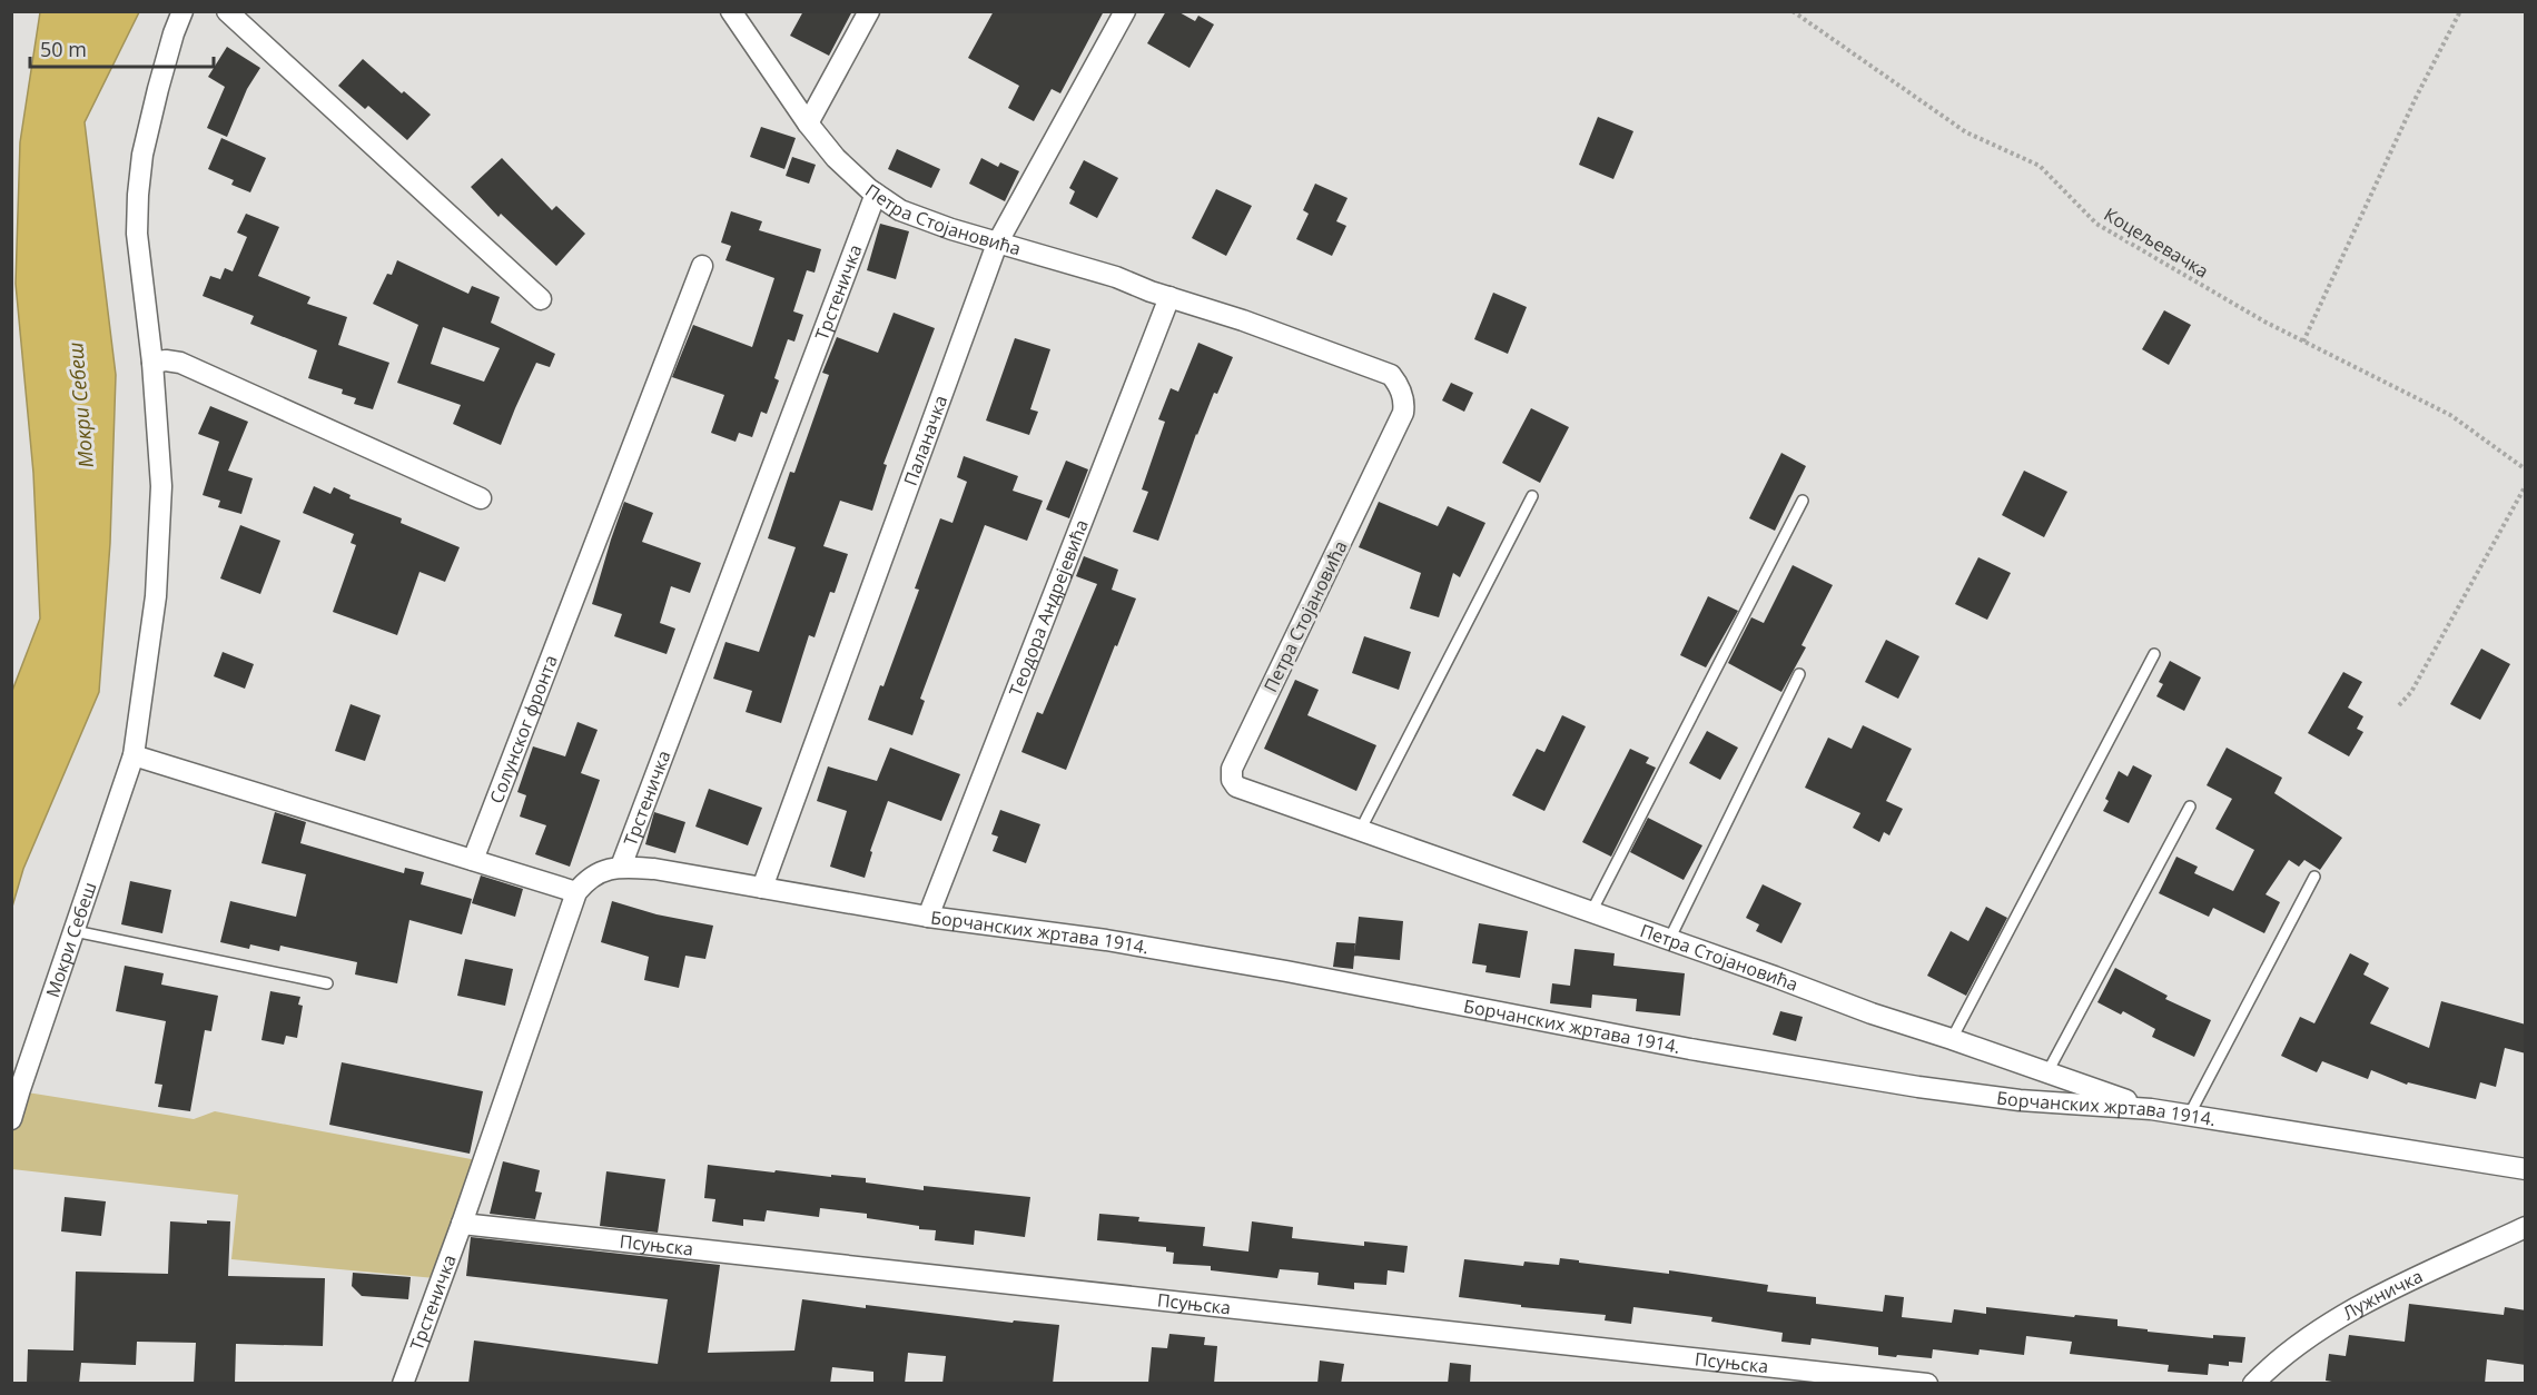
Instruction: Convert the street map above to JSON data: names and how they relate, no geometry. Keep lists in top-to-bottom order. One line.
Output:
{"streets":{"street":["Петра Стојановића","Трстеничка","Паланачка","Теодора Андрејевића","Солунског фронта","Борчанских жртава 1914.","Мокри Себеш","Псуњска","Лужничка"],"path":["Коцељевачка"]},"crossings":[["Петра Стојановића","Трстеничка"],["Петра Стојановића","Паланачка"],["Петра Стојановића","Теодора Андрејевића"],["Петра Стојановића","Борчанских жртава 1914."],["Трстеничка","Борчанских жртава 1914."],["Трстеничка","Псуњска"],["Паланачка","Борчанских жртава 1914."],["Теодора Андрејевића","Борчанских жртава 1914."]],"water":["Мокри Себеш"],"scale_bar":"50 m"}
